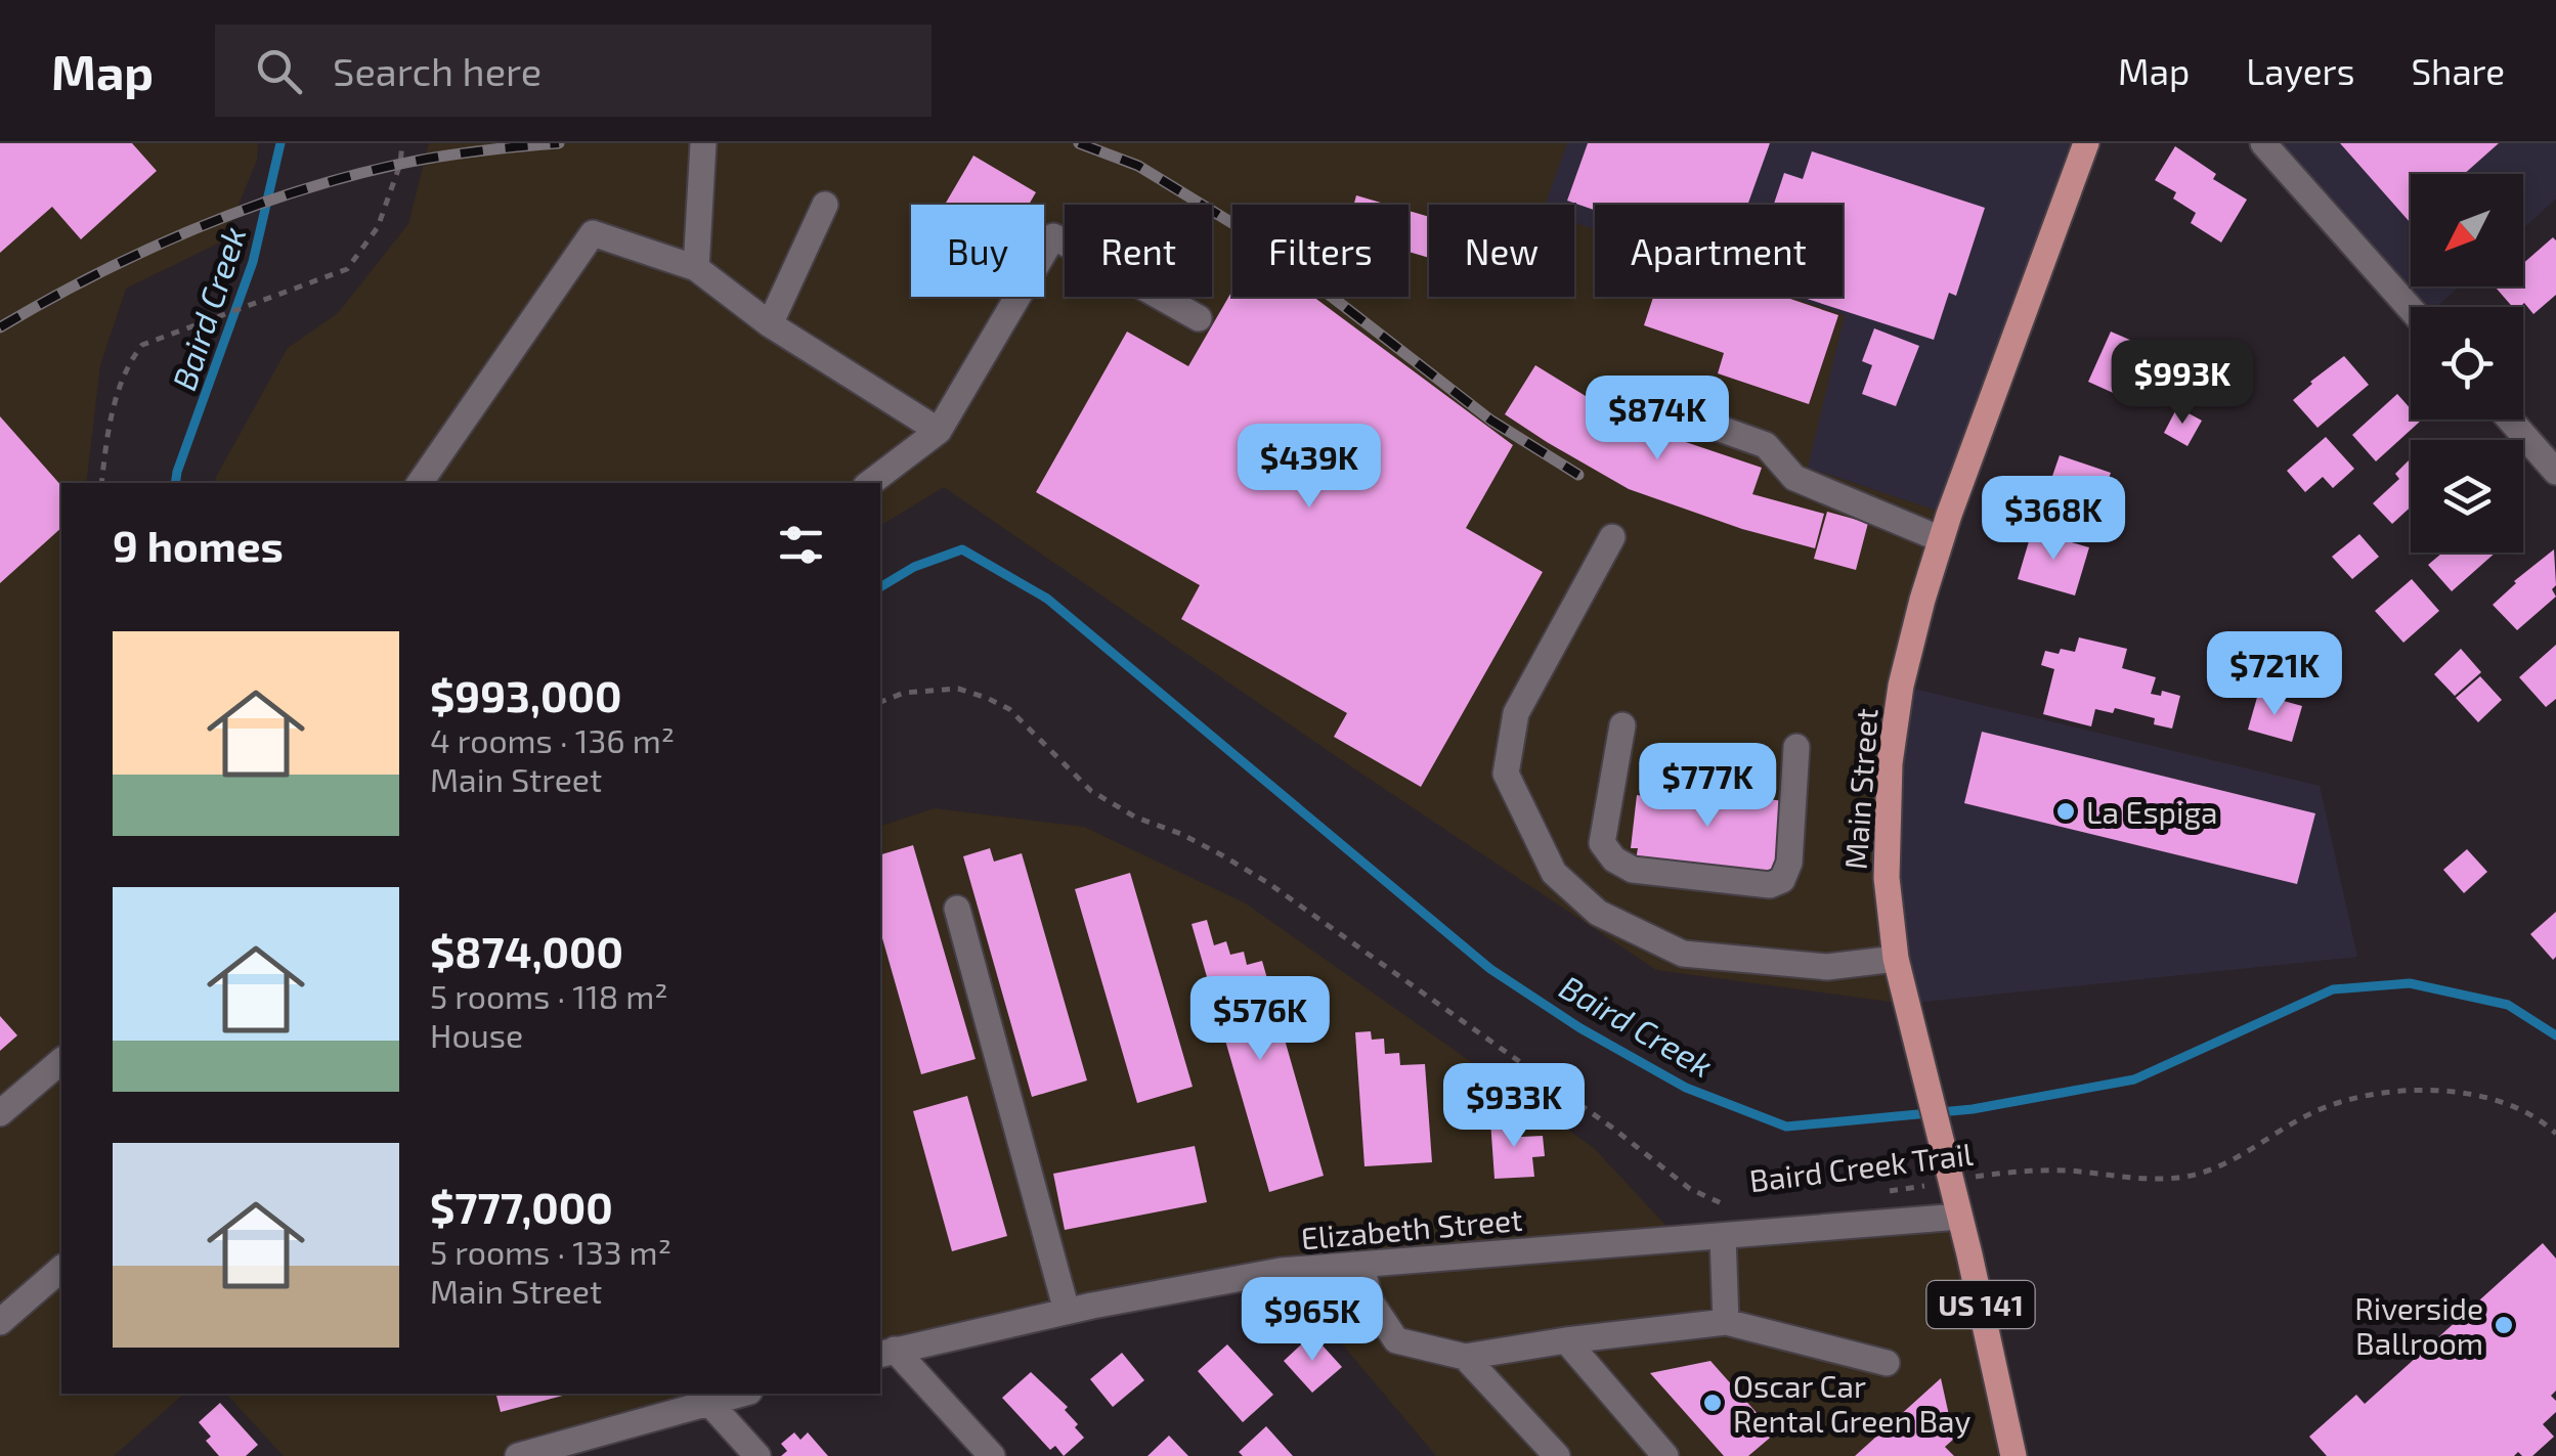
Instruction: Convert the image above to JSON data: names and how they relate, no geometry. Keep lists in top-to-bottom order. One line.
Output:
{"streets":{"main road":["Main Street","US 141"],"street":["Elizabeth Street"],"path":["Baird Creek Trail"]},"crossings":[["Main Street","Baird Creek Trail"],["Main Street","Elizabeth Street"]],"water":["Baird Creek"],"places":["La Espiga","Riverside Ballroom","Oscar Car Rental Green Bay"],"north":"bottom left","page":{"header":"Map","search":"Search here","nav":["Map","Layers","Share"],"chip":["Buy","Rent","Filters","New","Apartment"],"price":["$993K","$874K","$439K","$368K","$721K","$777K","$576K","$933K","$965K"],"heading":"9 homes","list":[{"name":"$993,000","note":"4 rooms · 136 m² · Main Street"},{"name":"$874,000","note":"5 rooms · 118 m² · House"},{"name":"$777,000","note":"5 rooms · 133 m² · Main Street"}]}}
